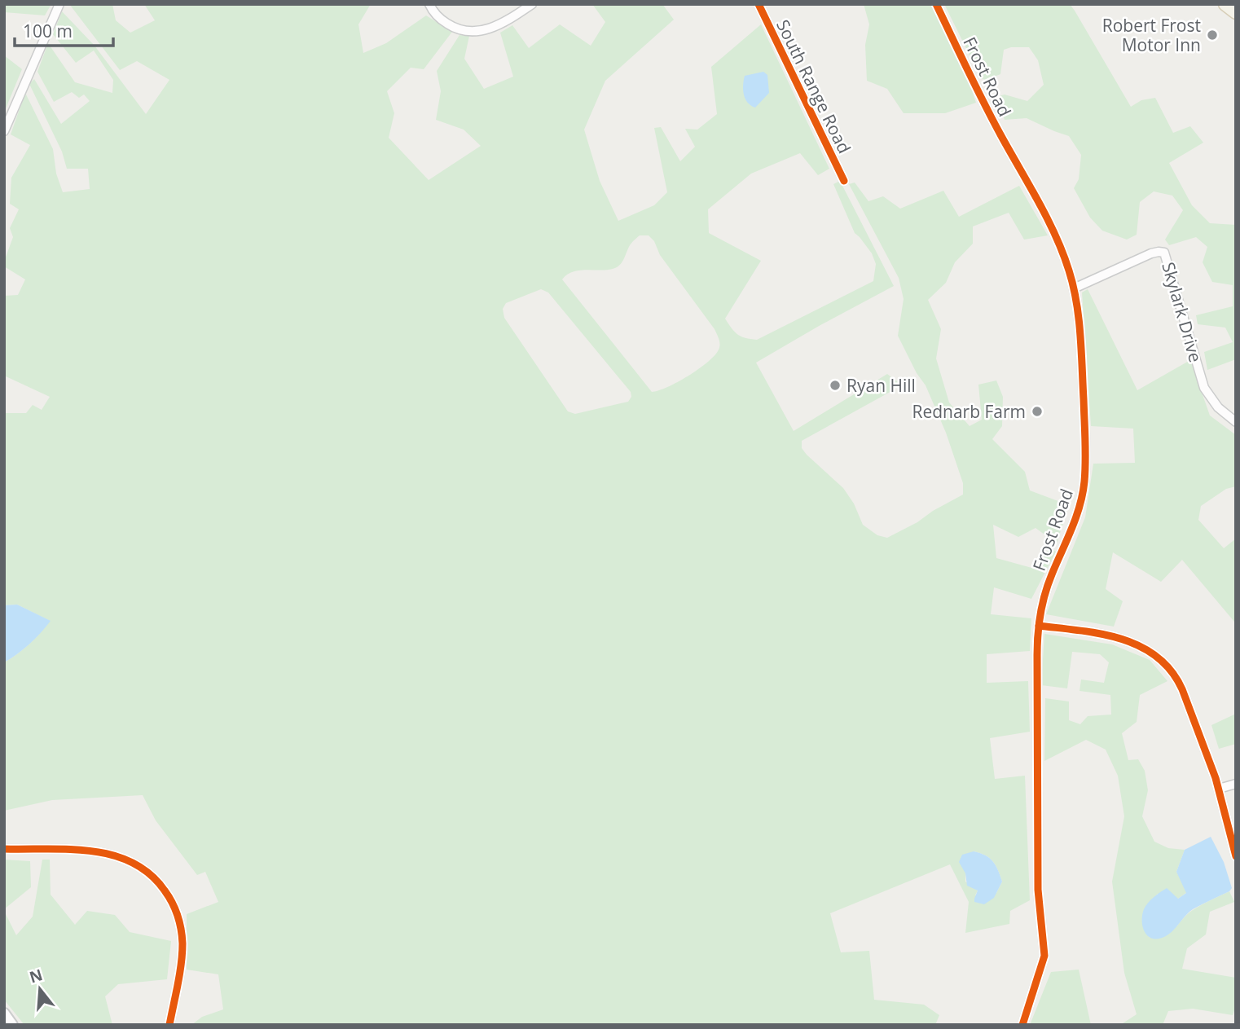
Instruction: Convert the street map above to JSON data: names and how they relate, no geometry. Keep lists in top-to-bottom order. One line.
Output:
{"streets":{"street":["Frost Road","South Range Road","Skylark Drive"]},"crossings":[["Frost Road","Skylark Drive"]],"places":["Robert Frost Motor Inn","Ryan Hill","Rednarb Farm"],"scale_bar":"100 m","north":"top"}
